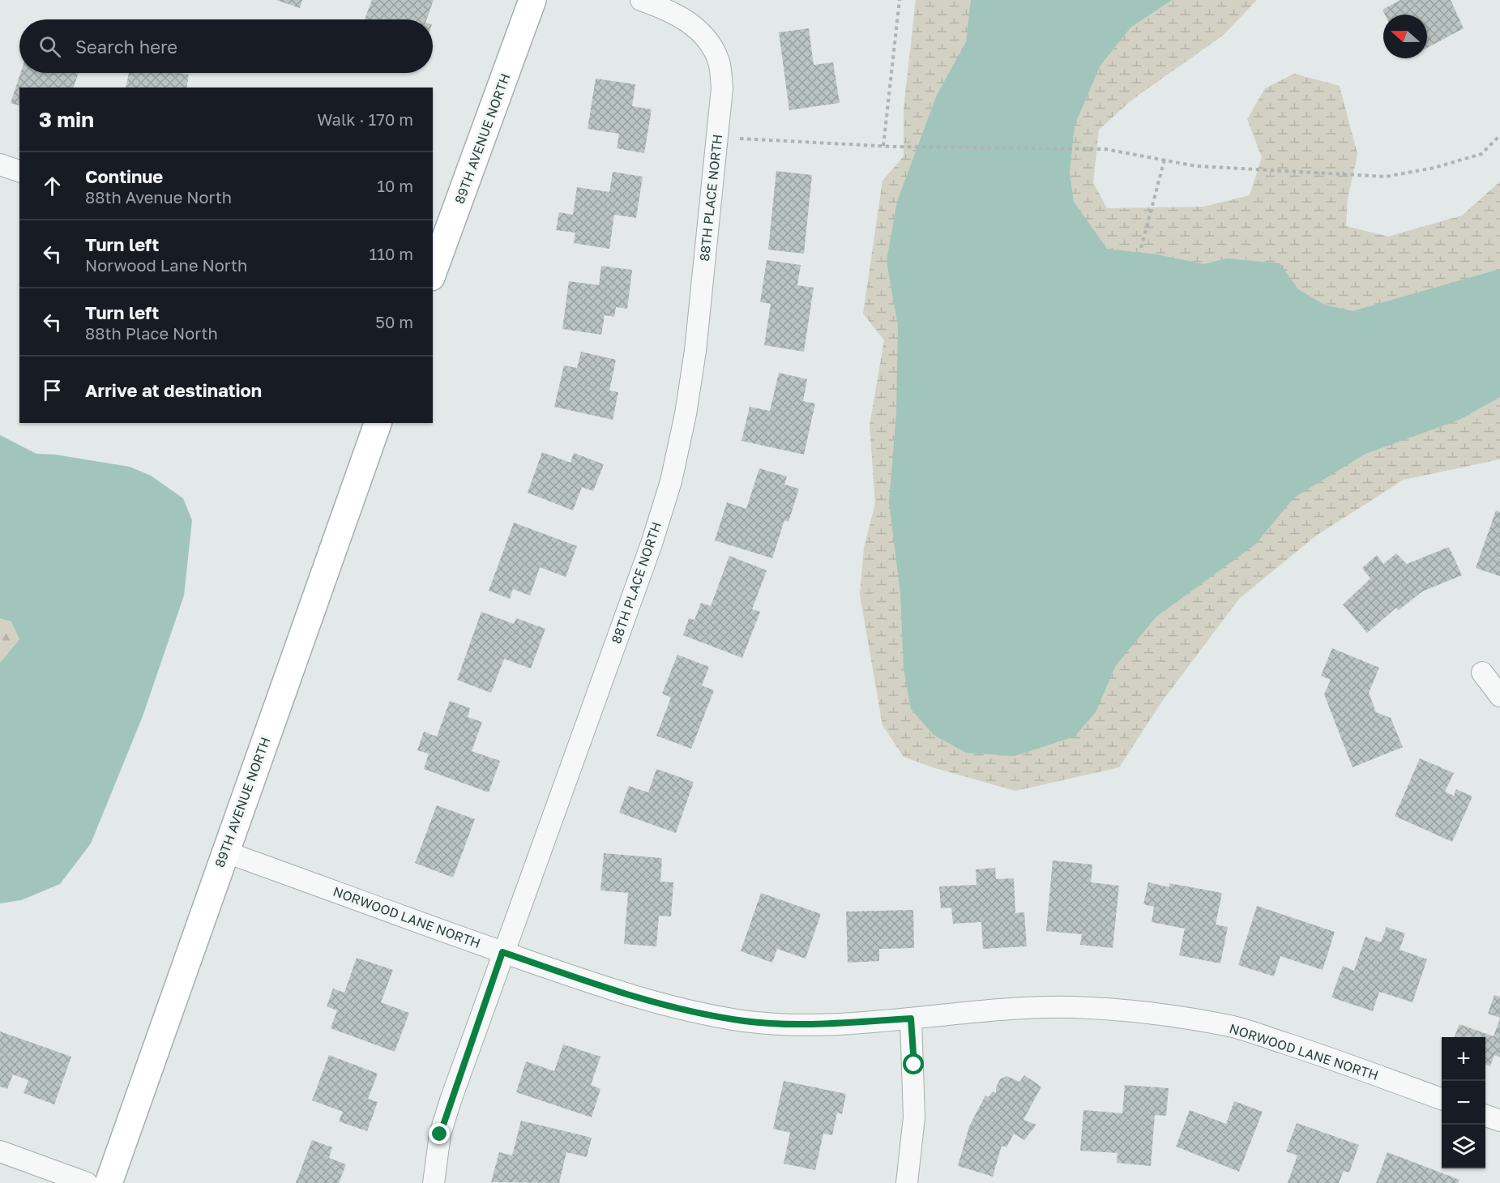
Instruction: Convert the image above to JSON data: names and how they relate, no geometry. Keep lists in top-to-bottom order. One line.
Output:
{"streets":{"street":["89TH AVENUE NORTH","88TH PLACE NORTH","NORWOOD LANE NORTH"]},"crossings":[["89TH AVENUE NORTH","NORWOOD LANE NORTH"],["88TH PLACE NORTH","NORWOOD LANE NORTH"]],"north":"left","page":{"search":"Search here","heading":["3 min","Walk · 170 m"],"list":[["Continue","88th Avenue North","10 m"],["Turn left","Norwood Lane North","110 m"],["Turn left","88th Place North","50 m"],"Arrive at destination"],"map_buttons":["+","−"]}}
